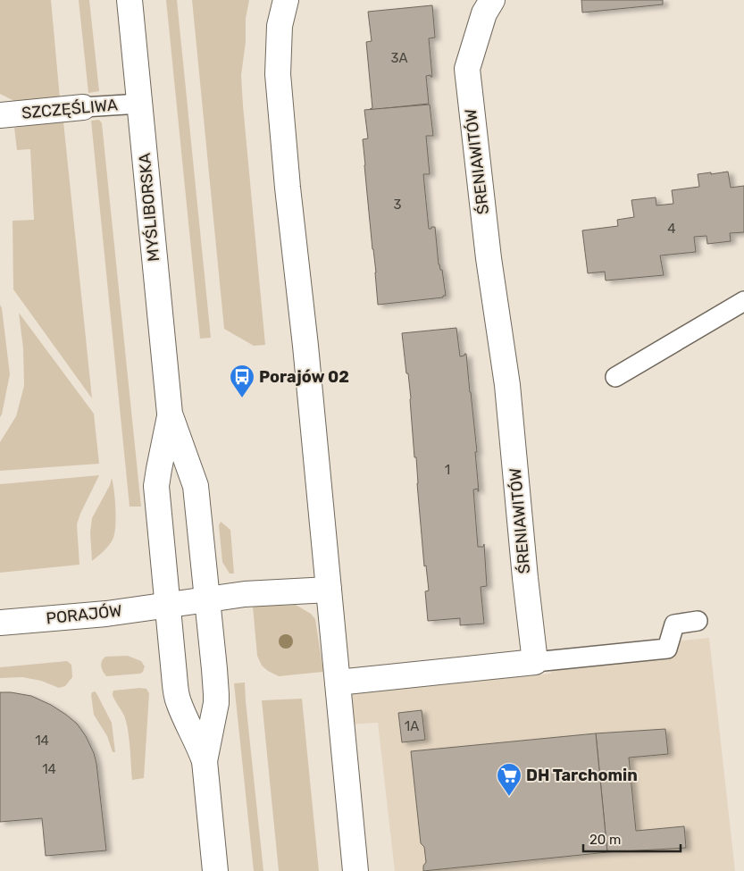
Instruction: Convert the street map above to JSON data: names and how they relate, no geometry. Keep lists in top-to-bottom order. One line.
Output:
{"streets":{"street":["SZCZĘŚLIWA","ŚRENIAWITÓW","MYŚLIBORSKA","PORAJÓW"]},"crossings":[["SZCZĘŚLIWA","MYŚLIBORSKA"],["MYŚLIBORSKA","PORAJÓW"]],"places":{"bus stop":["Porajów 02"],"supermarket":["DH Tarchomin"]},"house_numbers":["3A","3","4","1","1A","14","14"],"scale_bar":"20 m"}
